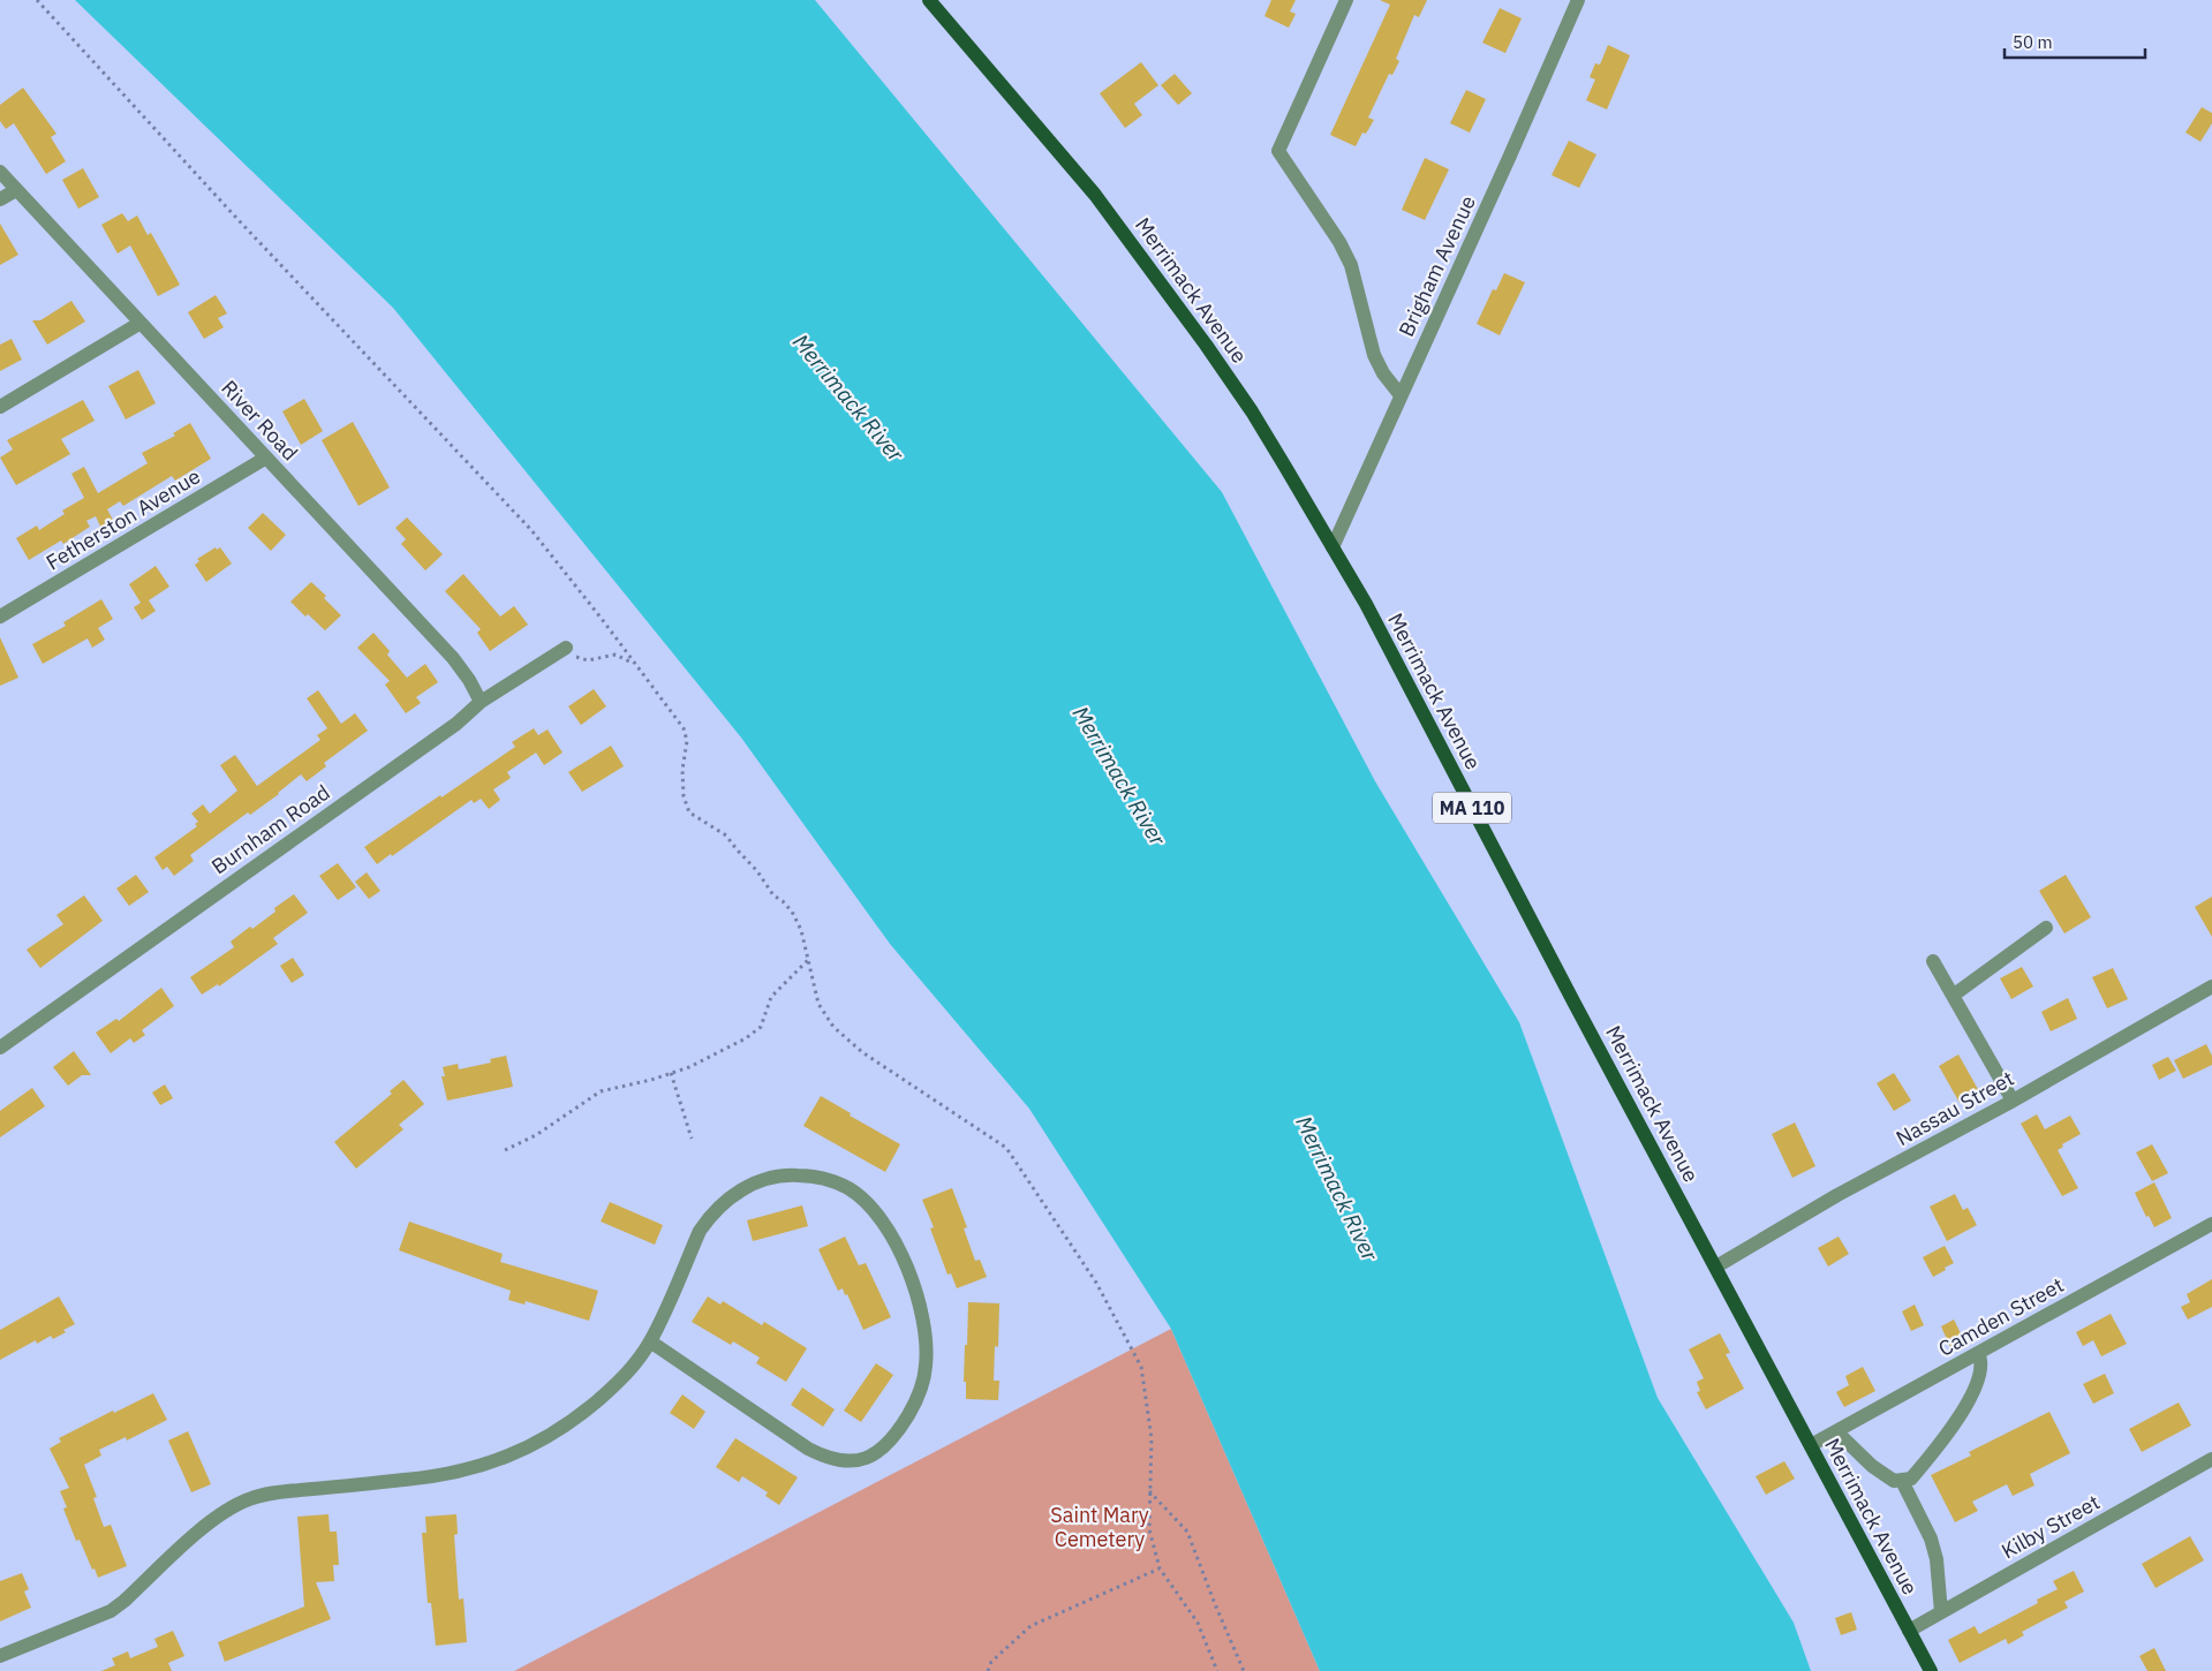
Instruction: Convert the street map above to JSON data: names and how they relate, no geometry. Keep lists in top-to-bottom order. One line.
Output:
{"streets":{"main road":["Merrimack Avenue","MA 110"],"street":["Brigham Avenue","River Road","Fetherston Avenue","Burnham Road","Nassau Street","Camden Street","Kilby Street"]},"crossings":[["Brigham Avenue","Merrimack Avenue"],["Merrimack Avenue","Nassau Street"],["Merrimack Avenue","Camden Street"],["Merrimack Avenue","Kilby Street"],["River Road","Fetherston Avenue"],["River Road","Burnham Road"]],"water":["Merrimack River"],"parks":["Saint Mary Cemetery"],"scale_bar":"50 m"}
